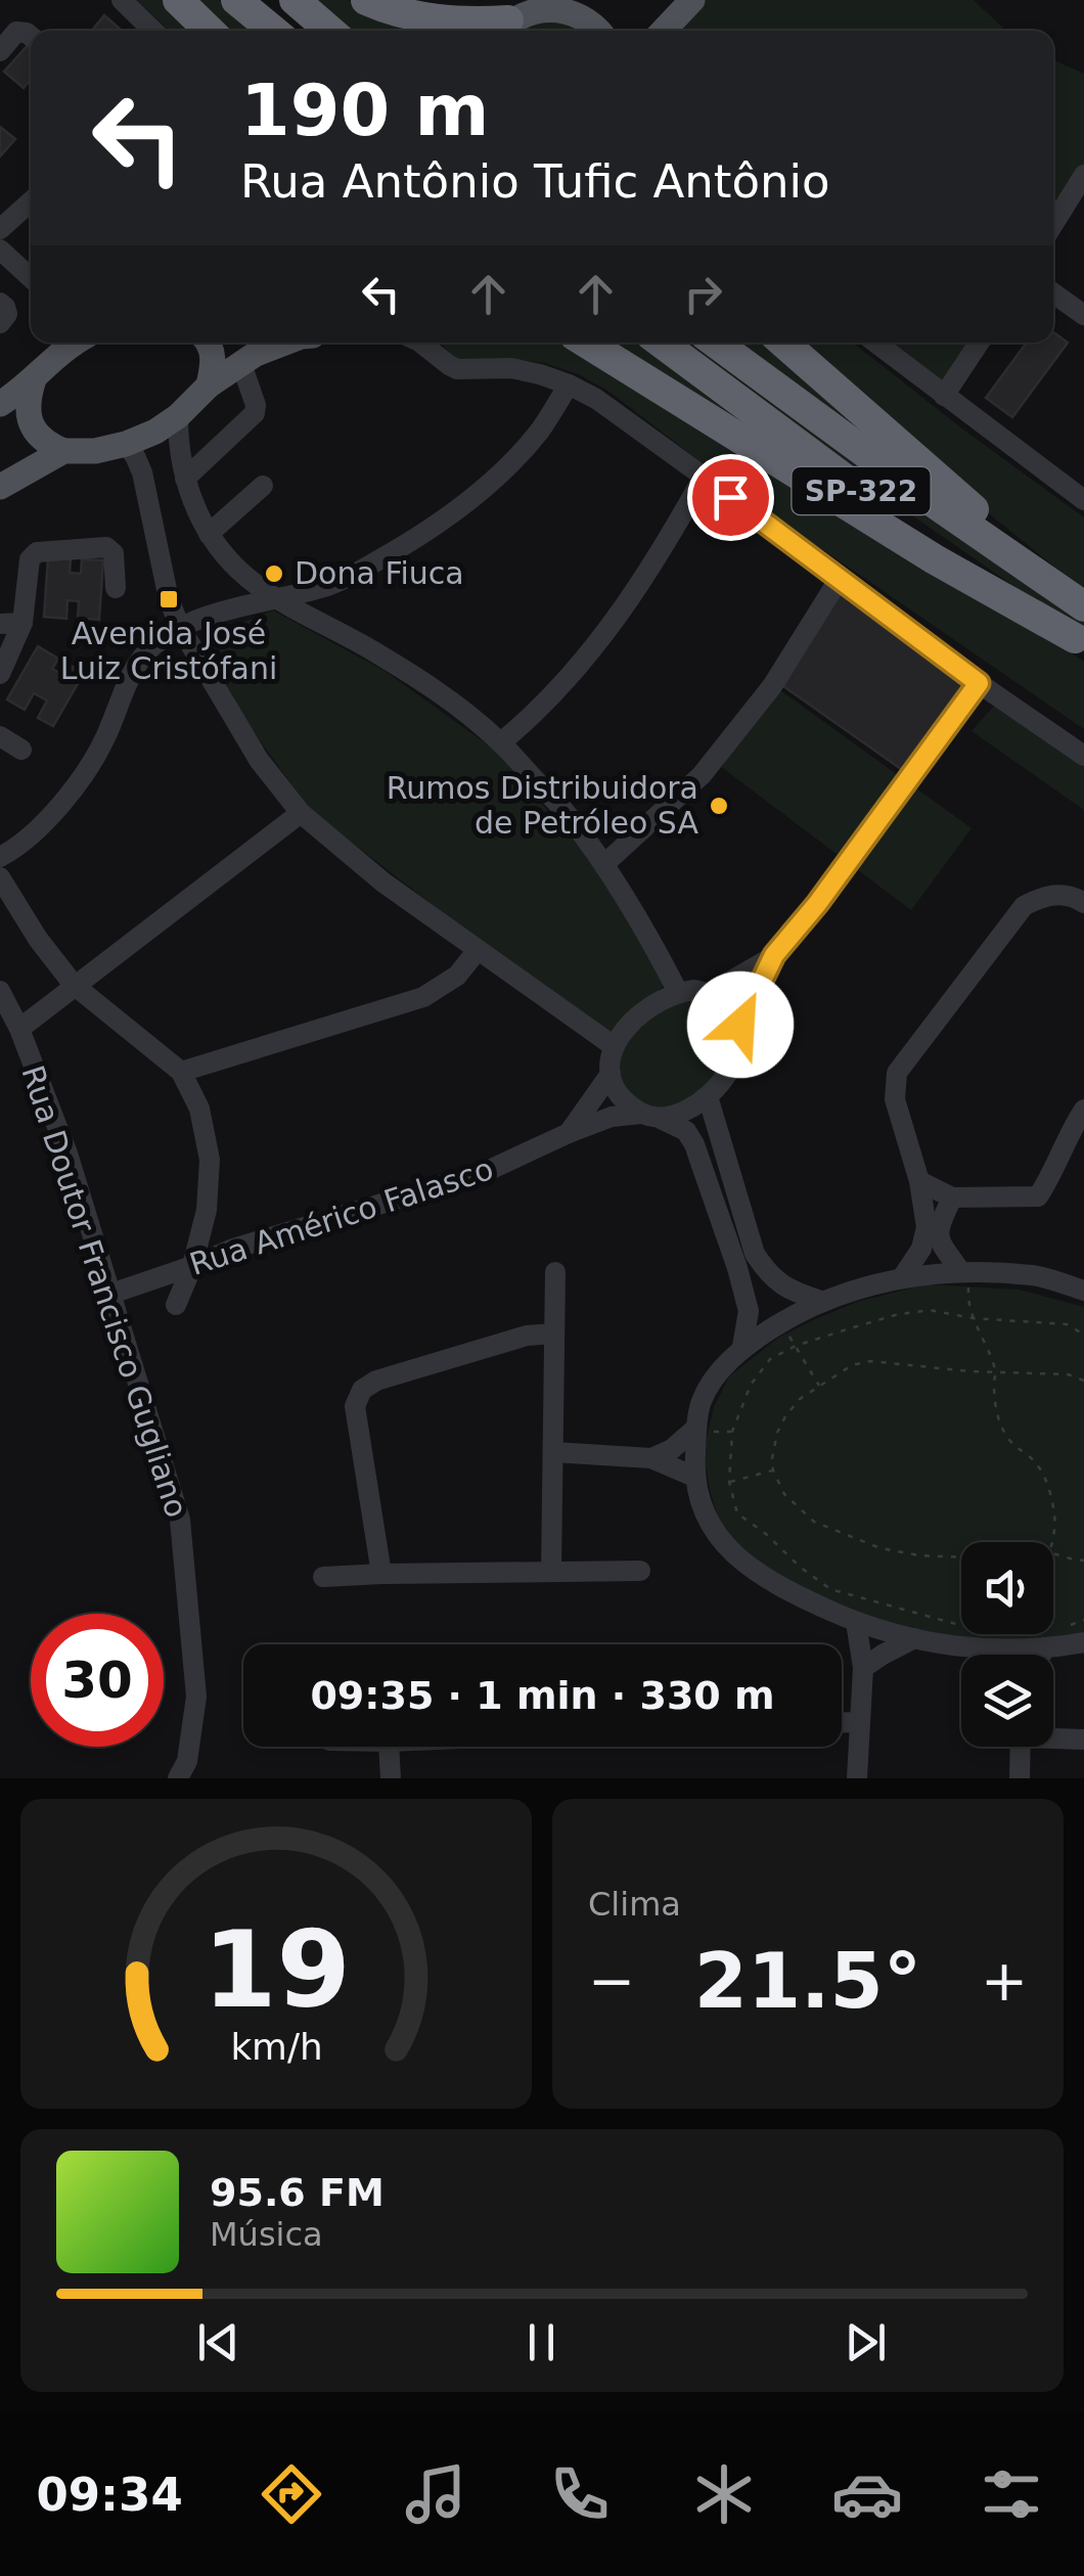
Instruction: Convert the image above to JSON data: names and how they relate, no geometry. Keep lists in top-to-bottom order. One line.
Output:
{"streets":{"highway":["SP-322"],"street":["Rua Américo Falasco","Rua Doutor Francisco Gugliano"]},"crossings":[["Rua Américo Falasco","Rua Doutor Francisco Gugliano"]],"places":{"other":["Dona Fiuca","Rumos Distribuidora de Petróleo SA"],"transit":["Avenida José Luiz Cristófani"]},"page":{"turn":["190 m","Rua Antônio Tufic Antônio"],"limit":"30","trip":"09:35 · 1 min · 330 m","tile":"Clima","heat":["−","21.5°","+"],"song":["95.6 FM","Música"],"tabs":"09:34","gauge":["19","km/h"]}}
